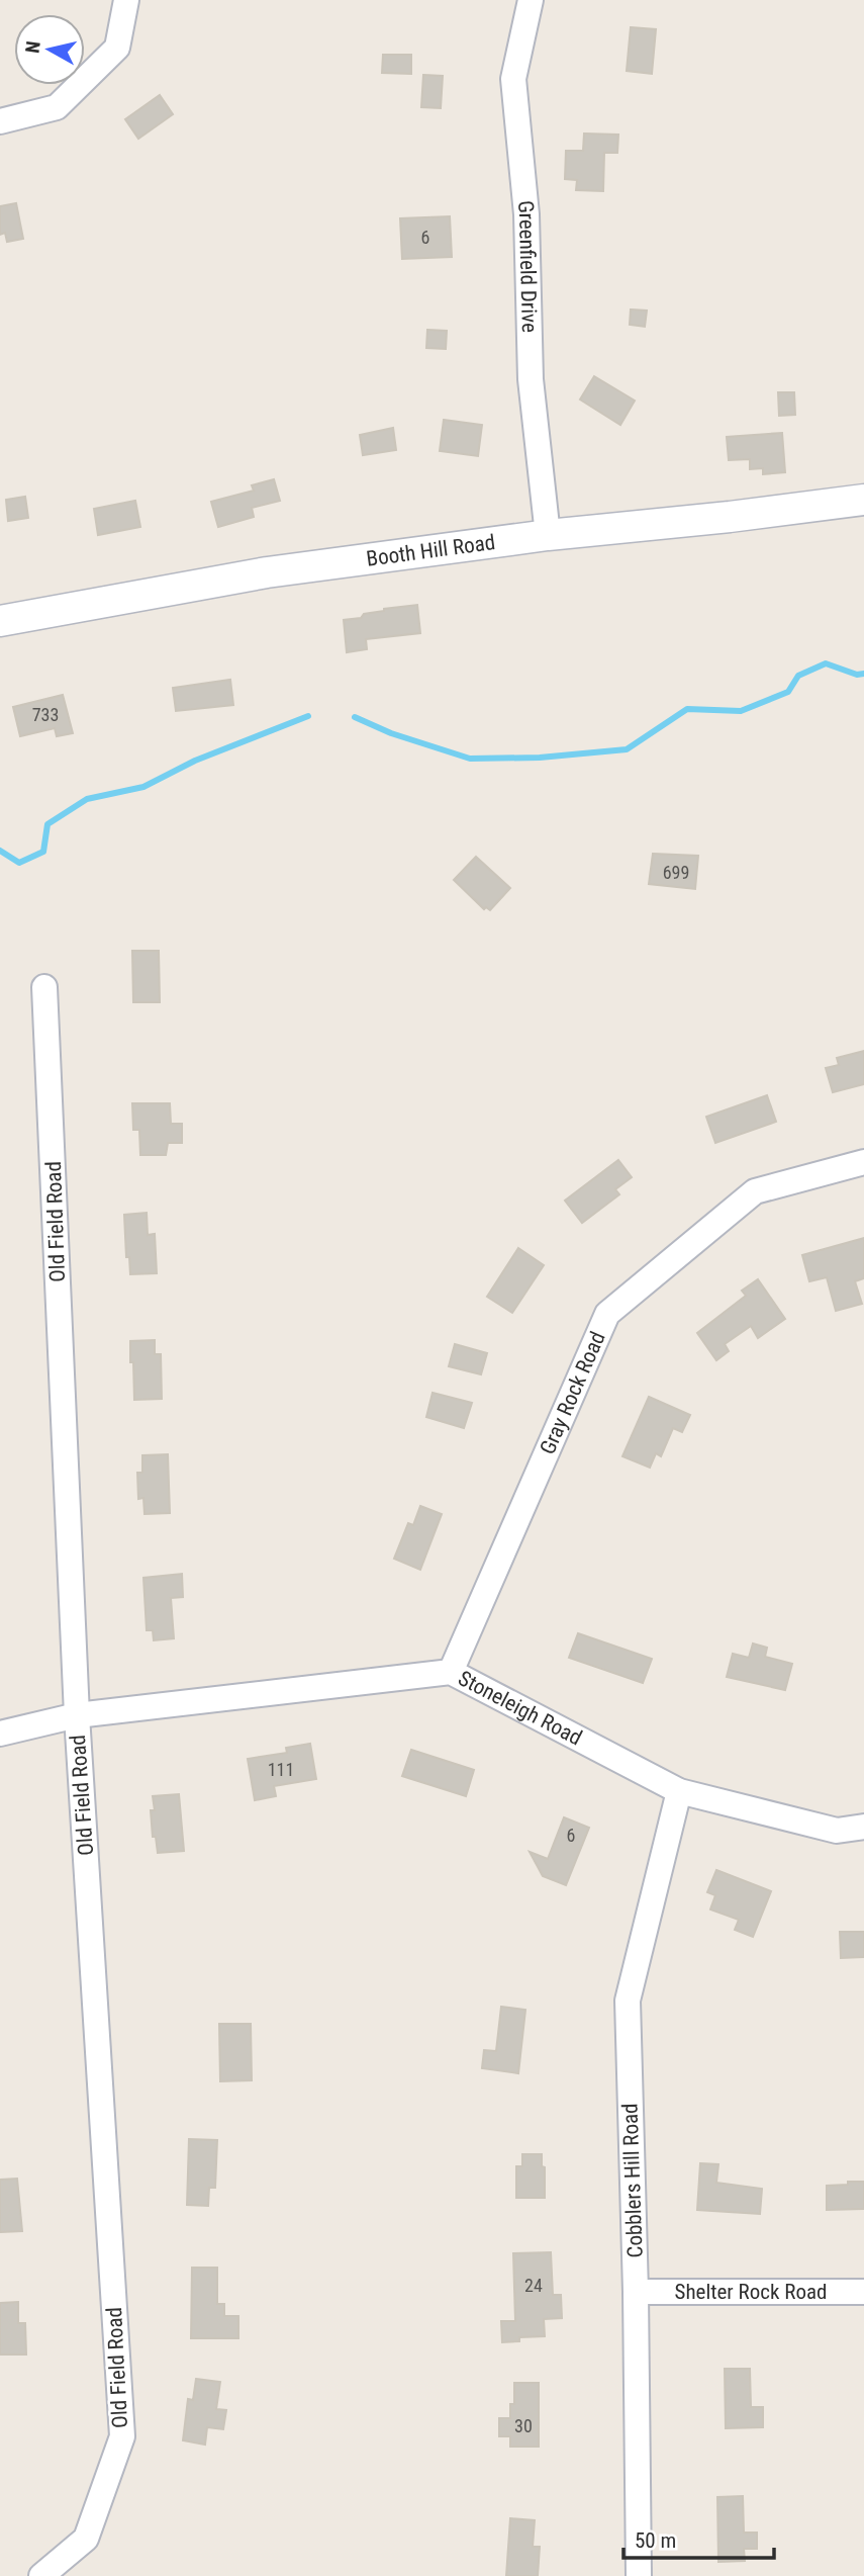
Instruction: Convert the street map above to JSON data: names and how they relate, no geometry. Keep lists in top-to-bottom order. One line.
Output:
{"streets":{"street":["Greenfield Drive","Booth Hill Road","Old Field Road","Gray Rock Road","Stoneleigh Road","Cobblers Hill Road","Shelter Rock Road"]},"crossings":[["Greenfield Drive","Booth Hill Road"],["Old Field Road","Stoneleigh Road"],["Gray Rock Road","Stoneleigh Road"],["Stoneleigh Road","Cobblers Hill Road"],["Cobblers Hill Road","Shelter Rock Road"]],"house_numbers":["6","733","699","111","6","24","30"],"scale_bar":"50 m","north":"left"}
